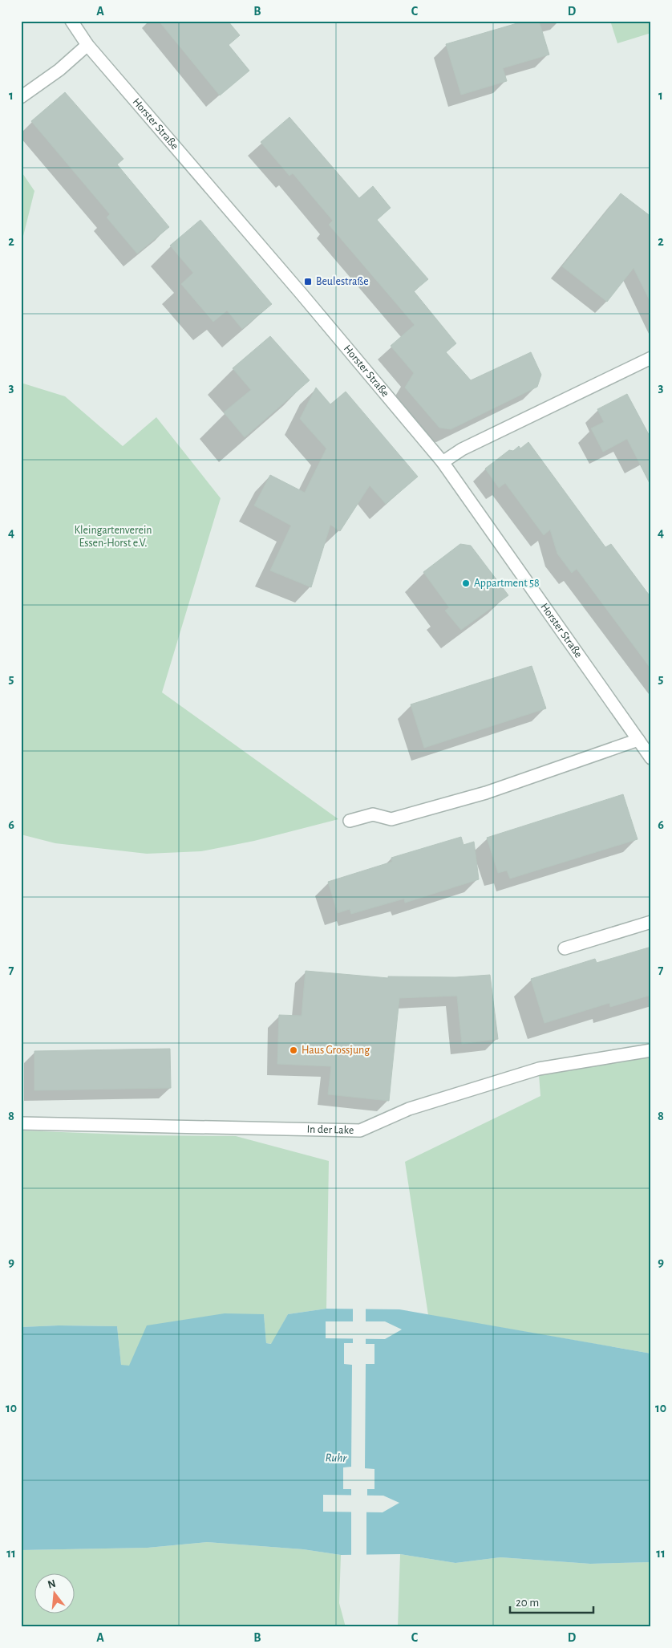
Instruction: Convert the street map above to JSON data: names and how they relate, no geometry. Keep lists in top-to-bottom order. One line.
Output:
{"streets":{"street":["Horster Straße","In der Lake"]},"water":["Ruhr"],"parks":["Kleingartenverein Essen-Horst e.V."],"places":{"transit":["Beulestraße"],"other":["Appartment 58","Haus Grossjung"]},"scale_bar":"20 m","north":"top","grid":{"columns":["A","B","C","D"],"rows":["1","2","3","4","5","6","7","8","9","10","11"]}}
